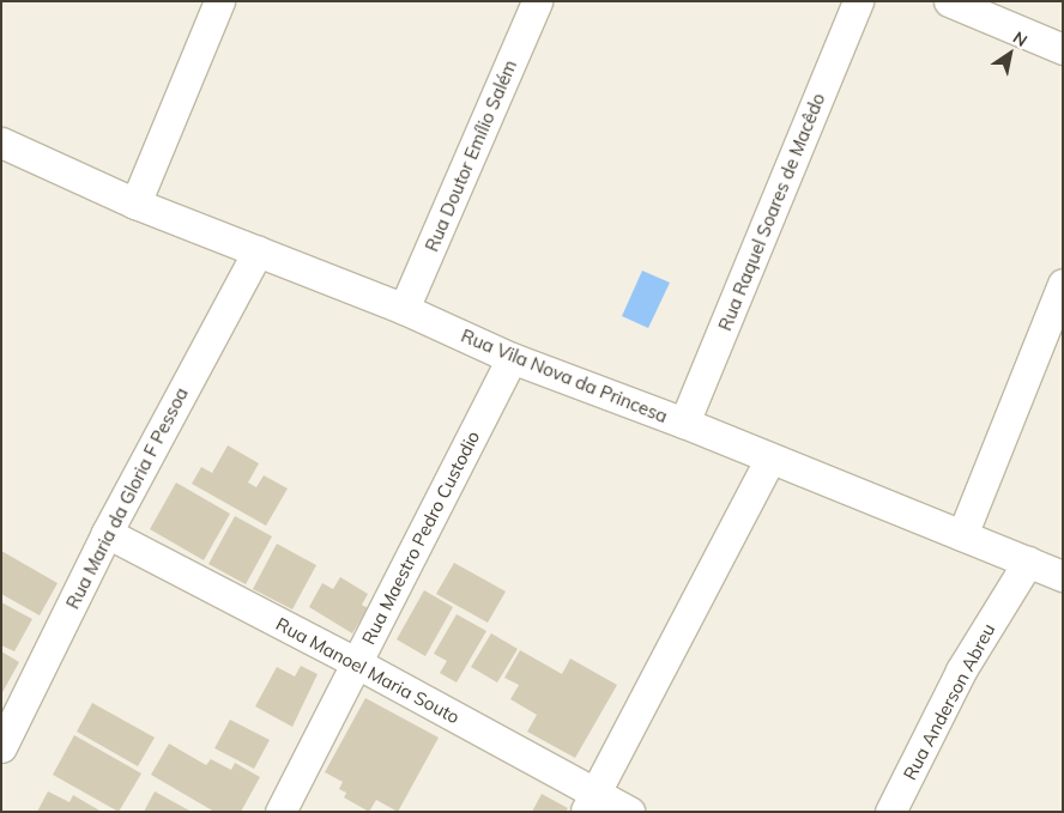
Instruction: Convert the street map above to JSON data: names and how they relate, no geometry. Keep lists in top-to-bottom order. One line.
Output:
{"streets":{"street":["Rua Doutor Emílio Salém","Rua Raquel Soares de Macêdo","Rua Vila Nova da Princesa","Rua Maria da Gloria F Pessoa","Rua Maestro Pedro Custodio","Rua Manoel Maria Souto","Rua Anderson Abreu"]},"crossings":[["Rua Doutor Emílio Salém","Rua Vila Nova da Princesa"],["Rua Raquel Soares de Macêdo","Rua Vila Nova da Princesa"],["Rua Vila Nova da Princesa","Rua Maria da Gloria F Pessoa"],["Rua Vila Nova da Princesa","Rua Maestro Pedro Custodio"],["Rua Vila Nova da Princesa","Rua Anderson Abreu"],["Rua Maria da Gloria F Pessoa","Rua Manoel Maria Souto"],["Rua Maestro Pedro Custodio","Rua Manoel Maria Souto"]],"north":"top right"}
